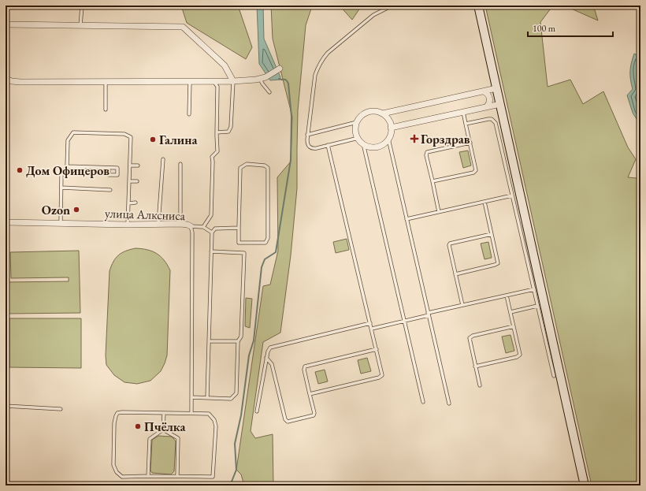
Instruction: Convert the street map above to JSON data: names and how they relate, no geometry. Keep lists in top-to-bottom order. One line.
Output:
{"streets":{"street":["улица Алксниса"]},"places":{"health":["Горздрав"],"other":["Галина","Дом Офицеров","Ozon","Пчёлка"]},"scale_bar":"100 m"}
